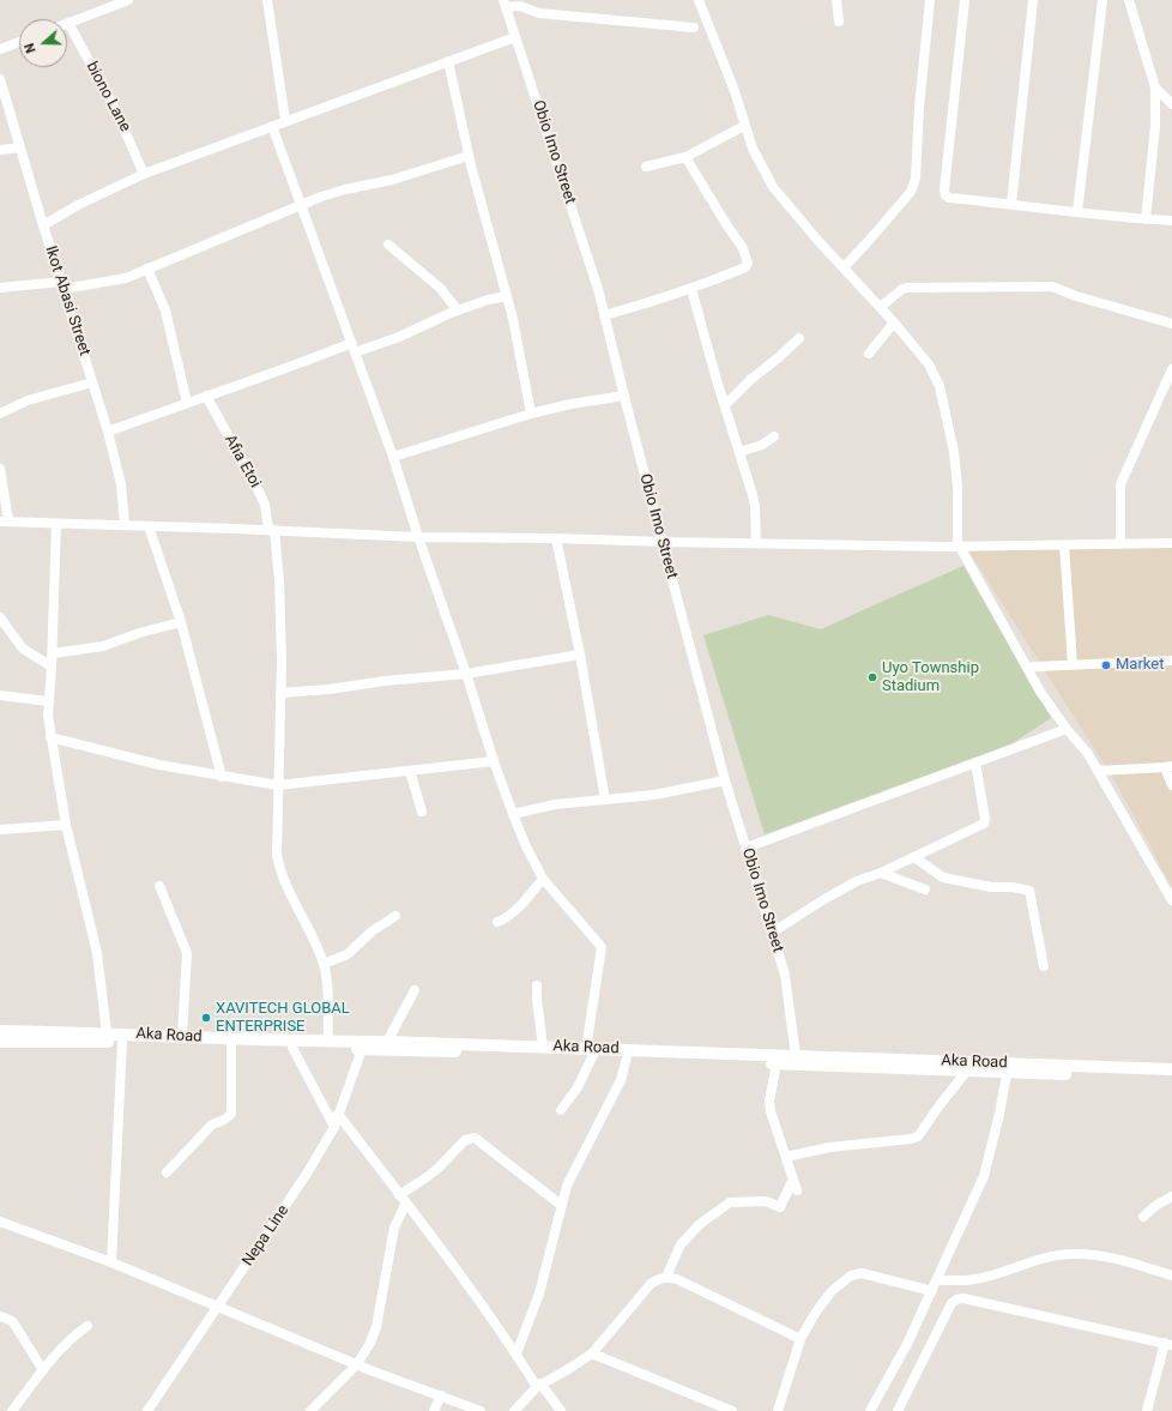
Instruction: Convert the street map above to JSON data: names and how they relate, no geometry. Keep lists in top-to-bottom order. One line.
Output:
{"streets":{"main road":["Aka Road"],"street":["biono Lane","Obio Imo Street","Ikot Abasi Street","Afia Etoi","Nepa Line"]},"crossings":[["Obio Imo Street","Aka Road"],["Afia Etoi","Aka Road"],["Aka Road","Nepa Line"]],"places":["Market","Uyo Township Stadium","XAVITECH GLOBAL ENTERPRISE"],"north":"left"}
